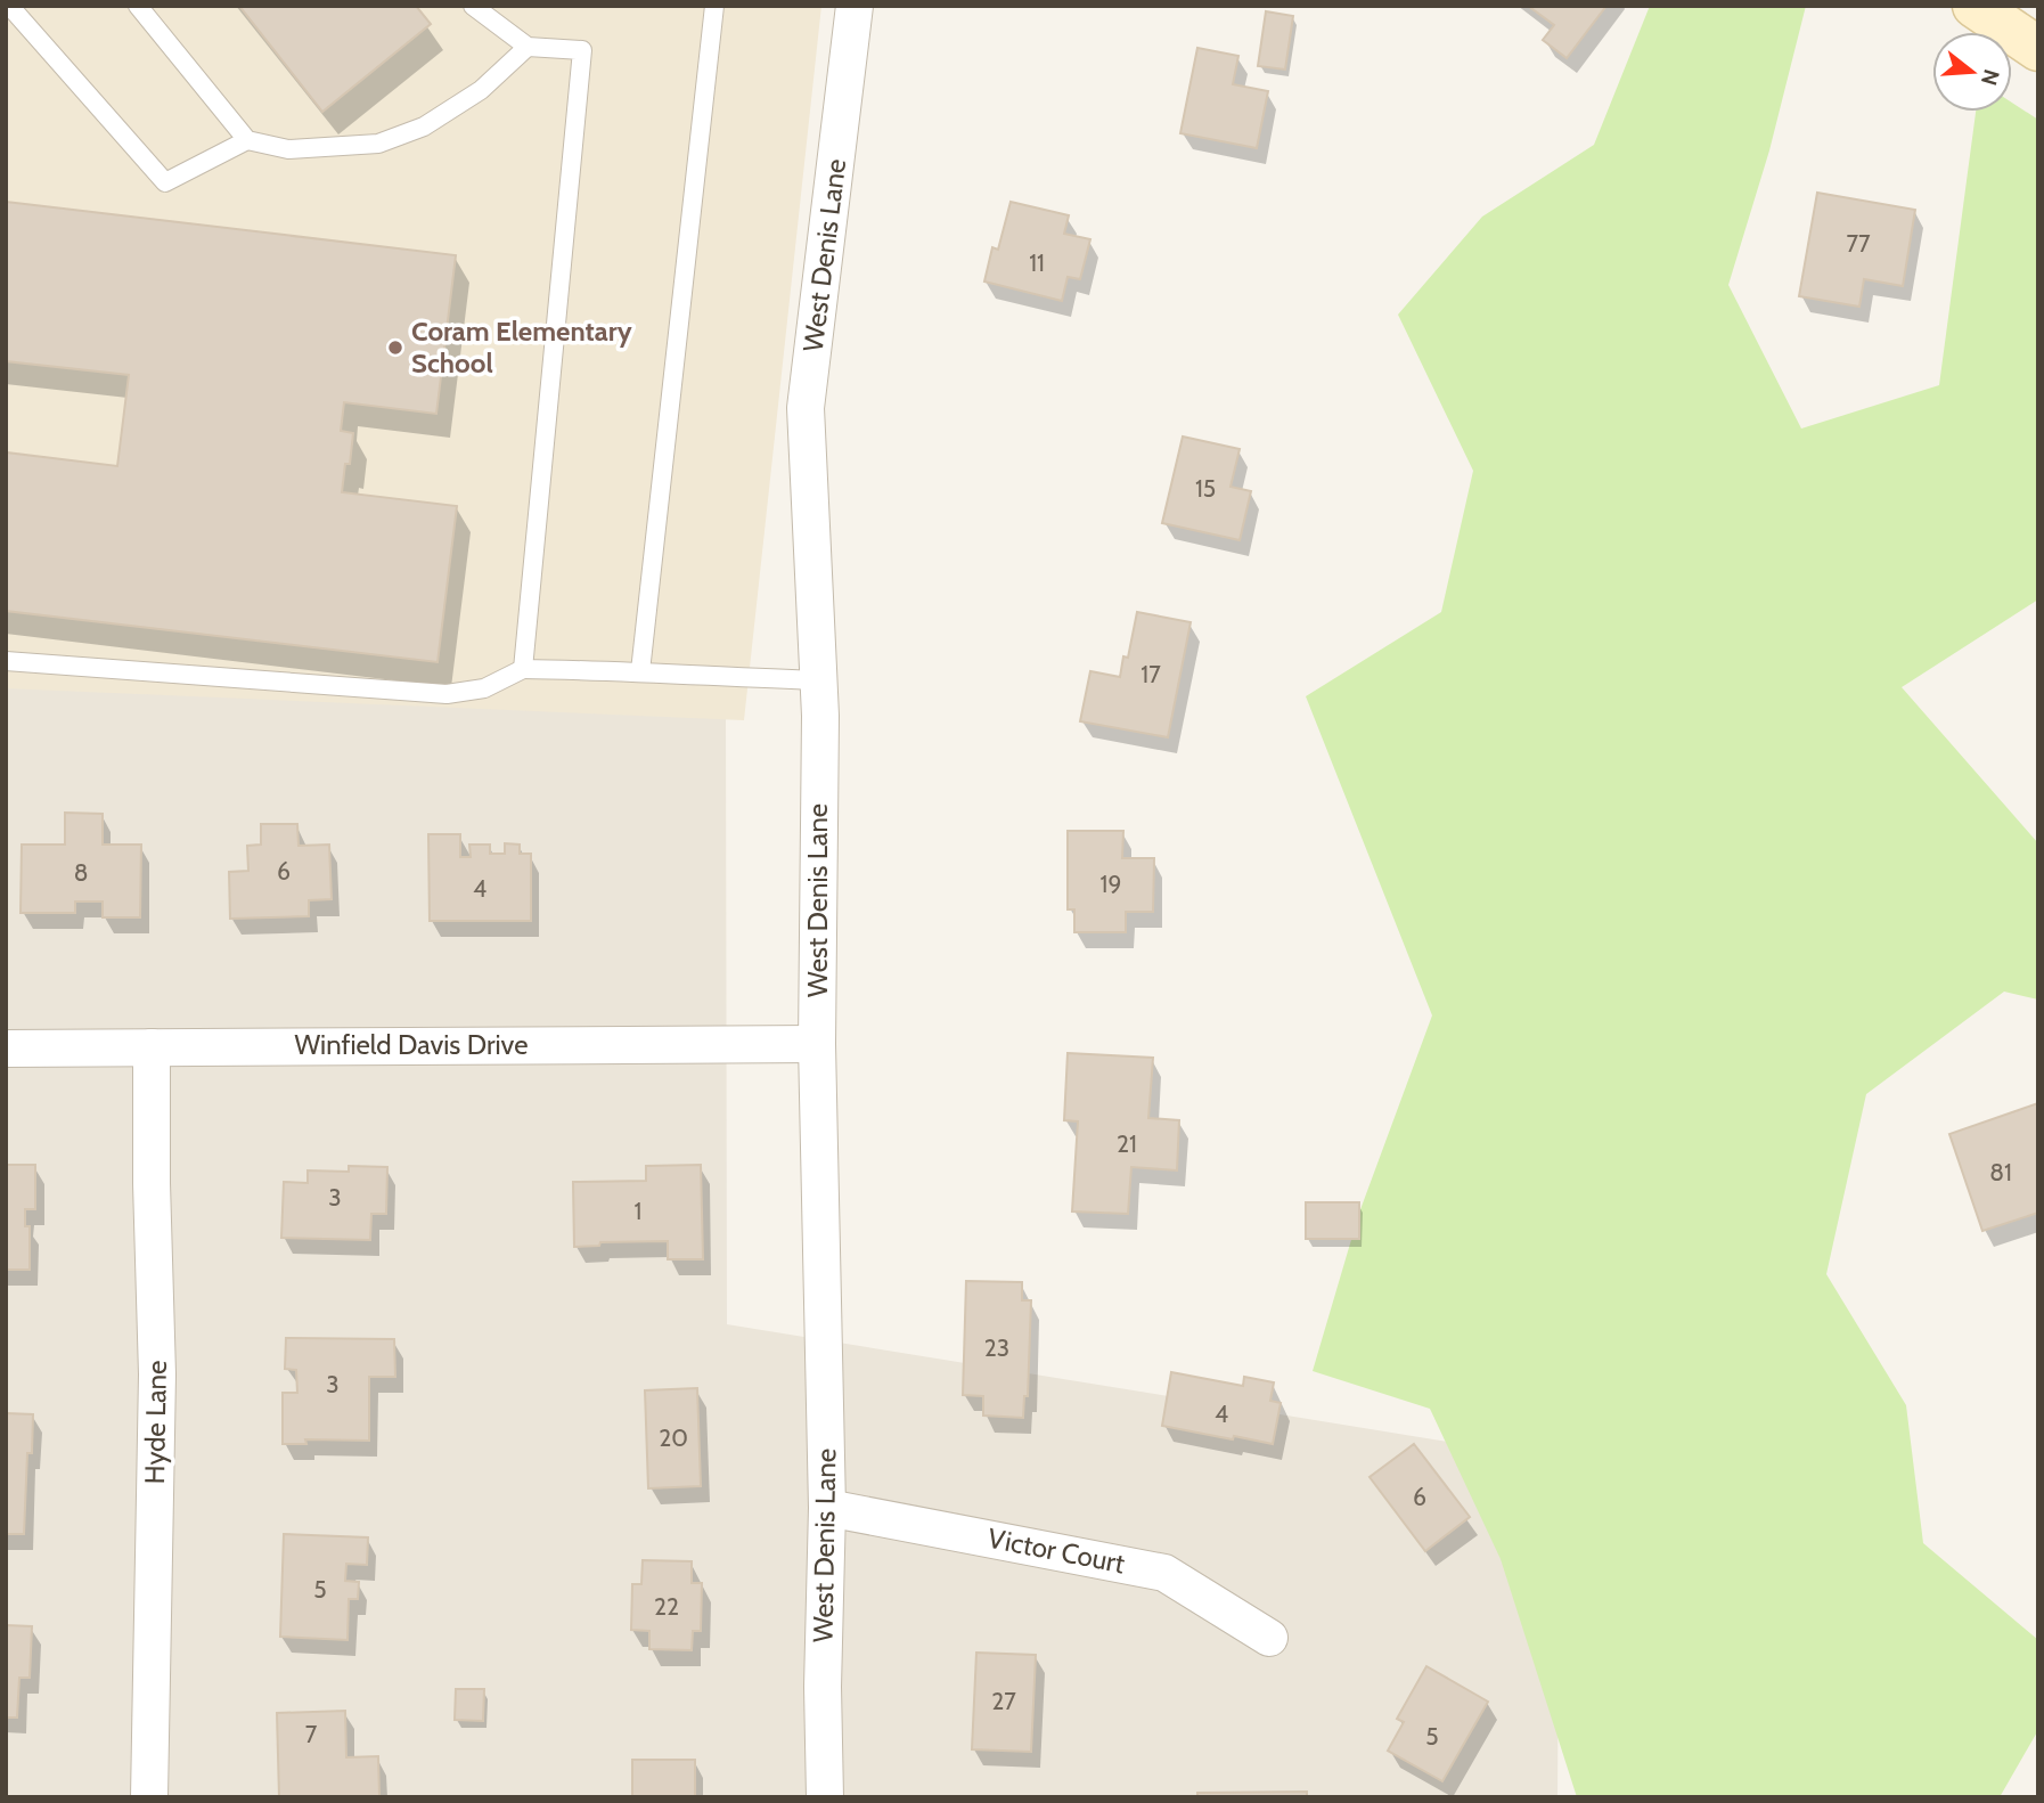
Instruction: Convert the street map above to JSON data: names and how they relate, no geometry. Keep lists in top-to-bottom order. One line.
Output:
{"streets":{"street":["West Denis Lane","Winfield Davis Drive","Hyde Lane","Victor Court"]},"crossings":[["West Denis Lane","Winfield Davis Drive"],["West Denis Lane","Victor Court"],["Winfield Davis Drive","Hyde Lane"]],"places":["Coram Elementary School"],"house_numbers":["77","11","15","17","6","8","19","4","21","81","3","1","23","3","4","20","6","5","22","27","7","5"],"north":"right"}
